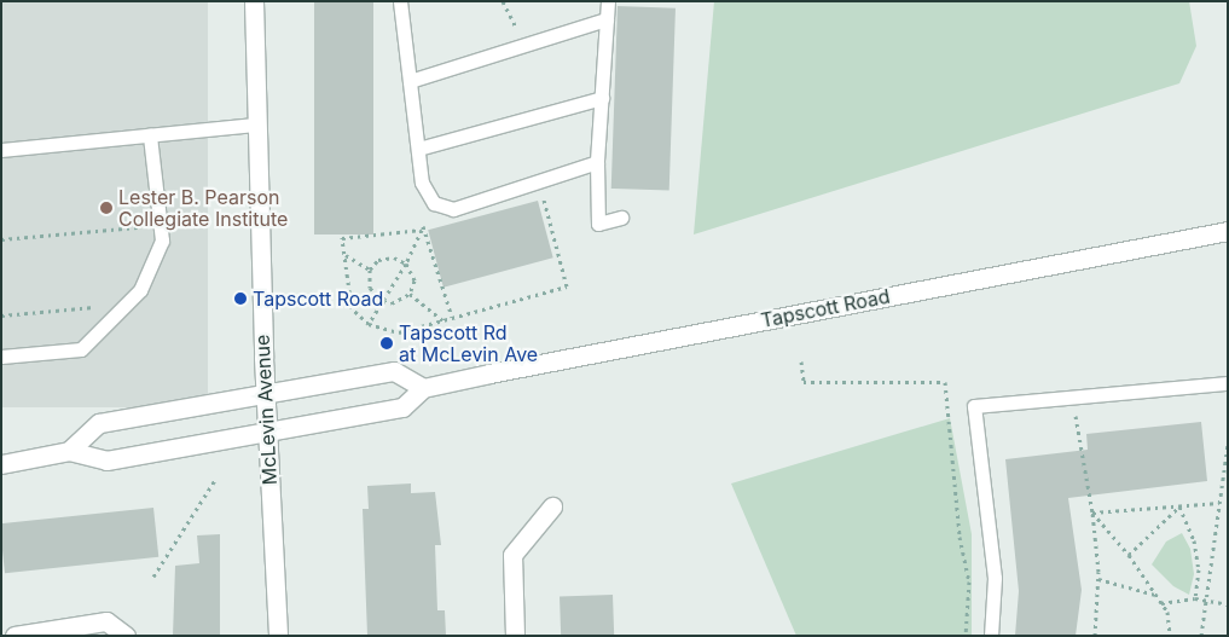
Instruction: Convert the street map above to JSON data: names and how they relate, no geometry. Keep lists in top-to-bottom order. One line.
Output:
{"streets":{"street":["Tapscott Road","McLevin Avenue"]},"places":["Lester B. Pearson Collegiate Institute","Tapscott Road","Tapscott Rd at McLevin Ave"]}
